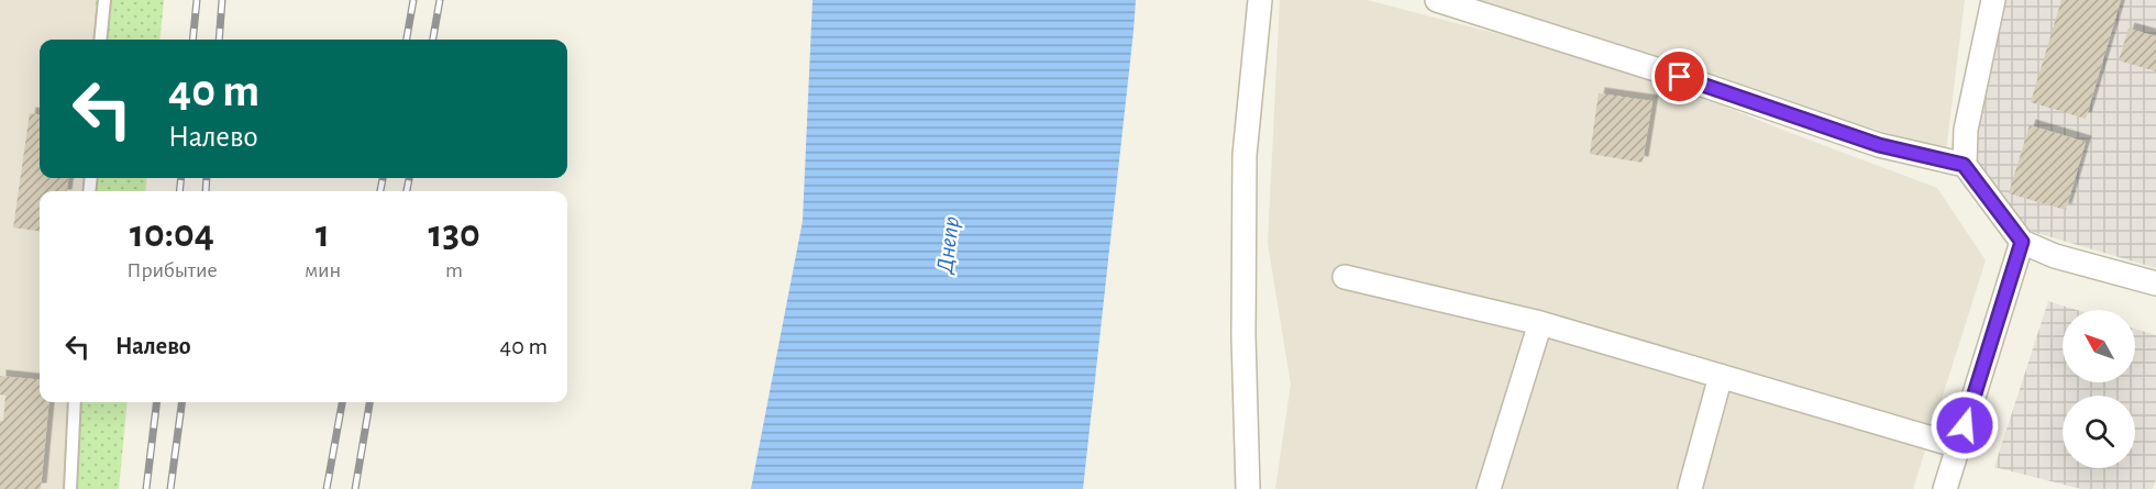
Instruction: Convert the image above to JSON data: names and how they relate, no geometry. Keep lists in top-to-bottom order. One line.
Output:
{"water":["Днепр"],"north":"top left","page":{"turn":["40 m","Налево"],"eta":["10:04","Прибытие","1","мин","130","m"],"list":[{"name":"Налево","value":"40 m"}]}}
